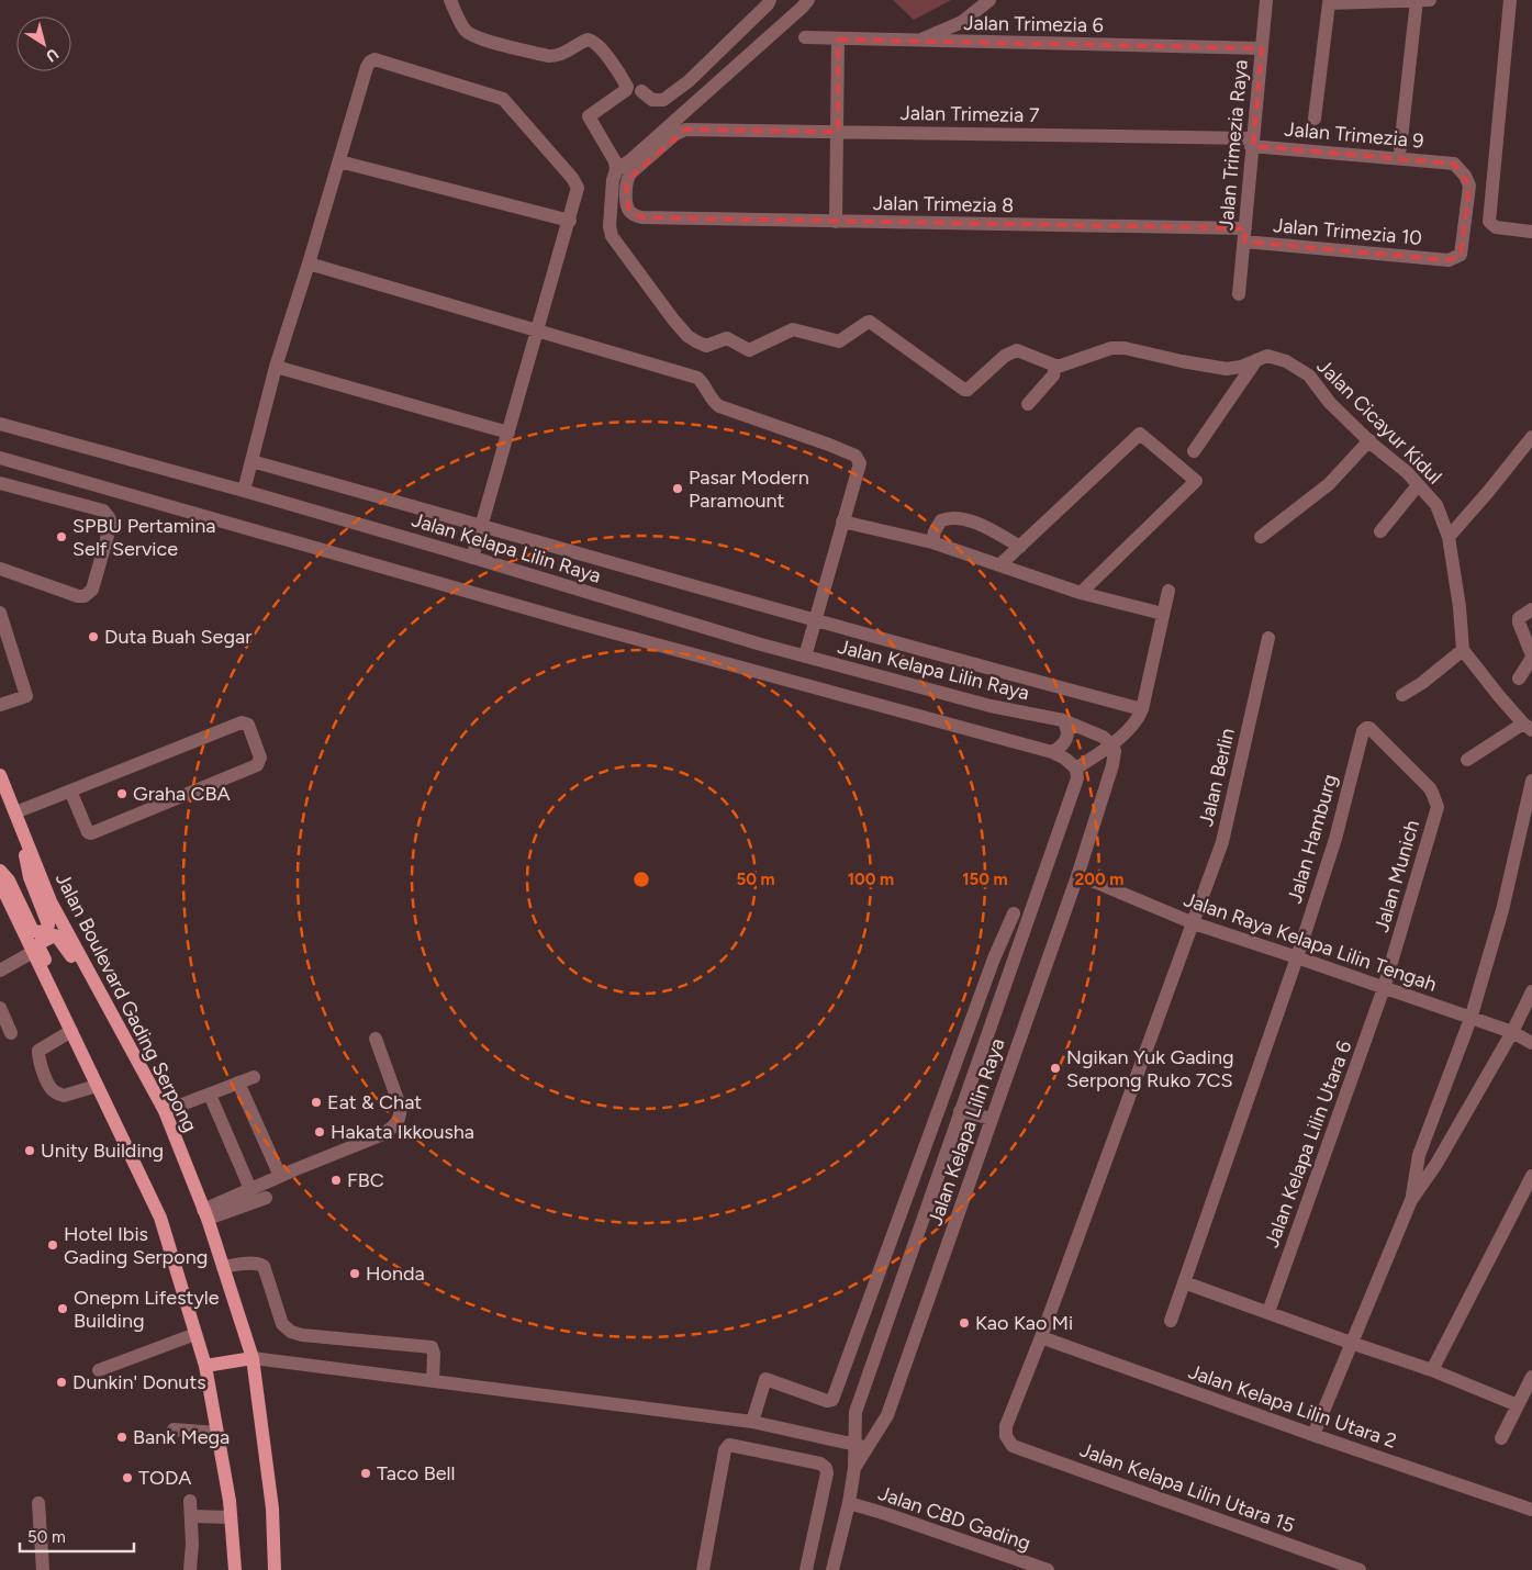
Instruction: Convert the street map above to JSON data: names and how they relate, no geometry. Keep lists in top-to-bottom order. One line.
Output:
{"streets":{"main road":["Jalan Boulevard Gading Serpong"],"street":["Jalan Trimezia 6","Jalan Trimezia 7","Jalan Trimezia 9","Jalan Trimezia Raya","Jalan Trimezia 8","Jalan Trimezia 10","Jalan Cicayur Kidul","Jalan Kelapa Lilin Raya","Jalan Berlin","Jalan Hamburg","Jalan Munich","Jalan Raya Kelapa Lilin Tengah","Jalan Kelapa Lilin Utara 6","Jalan Kelapa Lilin Utara 2","Jalan Kelapa Lilin Utara 15","Jalan CBD Gading"]},"crossings":[["Jalan Trimezia 6","Jalan Trimezia Raya"],["Jalan Trimezia 7","Jalan Trimezia 9"],["Jalan Trimezia 7","Jalan Trimezia Raya"],["Jalan Trimezia 7","Jalan Trimezia 8"],["Jalan Trimezia 9","Jalan Trimezia Raya"],["Jalan Trimezia 9","Jalan Trimezia 10"],["Jalan Trimezia Raya","Jalan Trimezia 8"],["Jalan Trimezia Raya","Jalan Trimezia 10"],["Jalan Trimezia 8","Jalan Trimezia 10"],["Jalan Kelapa Lilin Raya","Jalan Raya Kelapa Lilin Tengah"],["Jalan Kelapa Lilin Raya","Jalan CBD Gading"],["Jalan Berlin","Jalan Raya Kelapa Lilin Tengah"],["Jalan Hamburg","Jalan Munich"],["Jalan Hamburg","Jalan Raya Kelapa Lilin Tengah"],["Jalan Munich","Jalan Raya Kelapa Lilin Tengah"],["Jalan Munich","Jalan Kelapa Lilin Utara 6"],["Jalan Raya Kelapa Lilin Tengah","Jalan Kelapa Lilin Utara 6"],["Jalan Kelapa Lilin Utara 2","Jalan Kelapa Lilin Utara 15"]],"places":["Pasar Modern Paramount","SPBU Pertamina Self Service","Duta Buah Segar","Graha CBA","Ngikan Yuk Gading Serpong Ruko 7CS","Eat & Chat","Hakata Ikkousha","Unity Building","FBC","Hotel Ibis Gading Serpong","Honda","Onepm Lifestyle Building","Kao Kao Mi","Dunkin' Donuts","Bank Mega","Taco Bell","TODA"],"scale_bar":"50 m","north":"bottom right","rings":["50 m","100 m","150 m","200 m"]}
